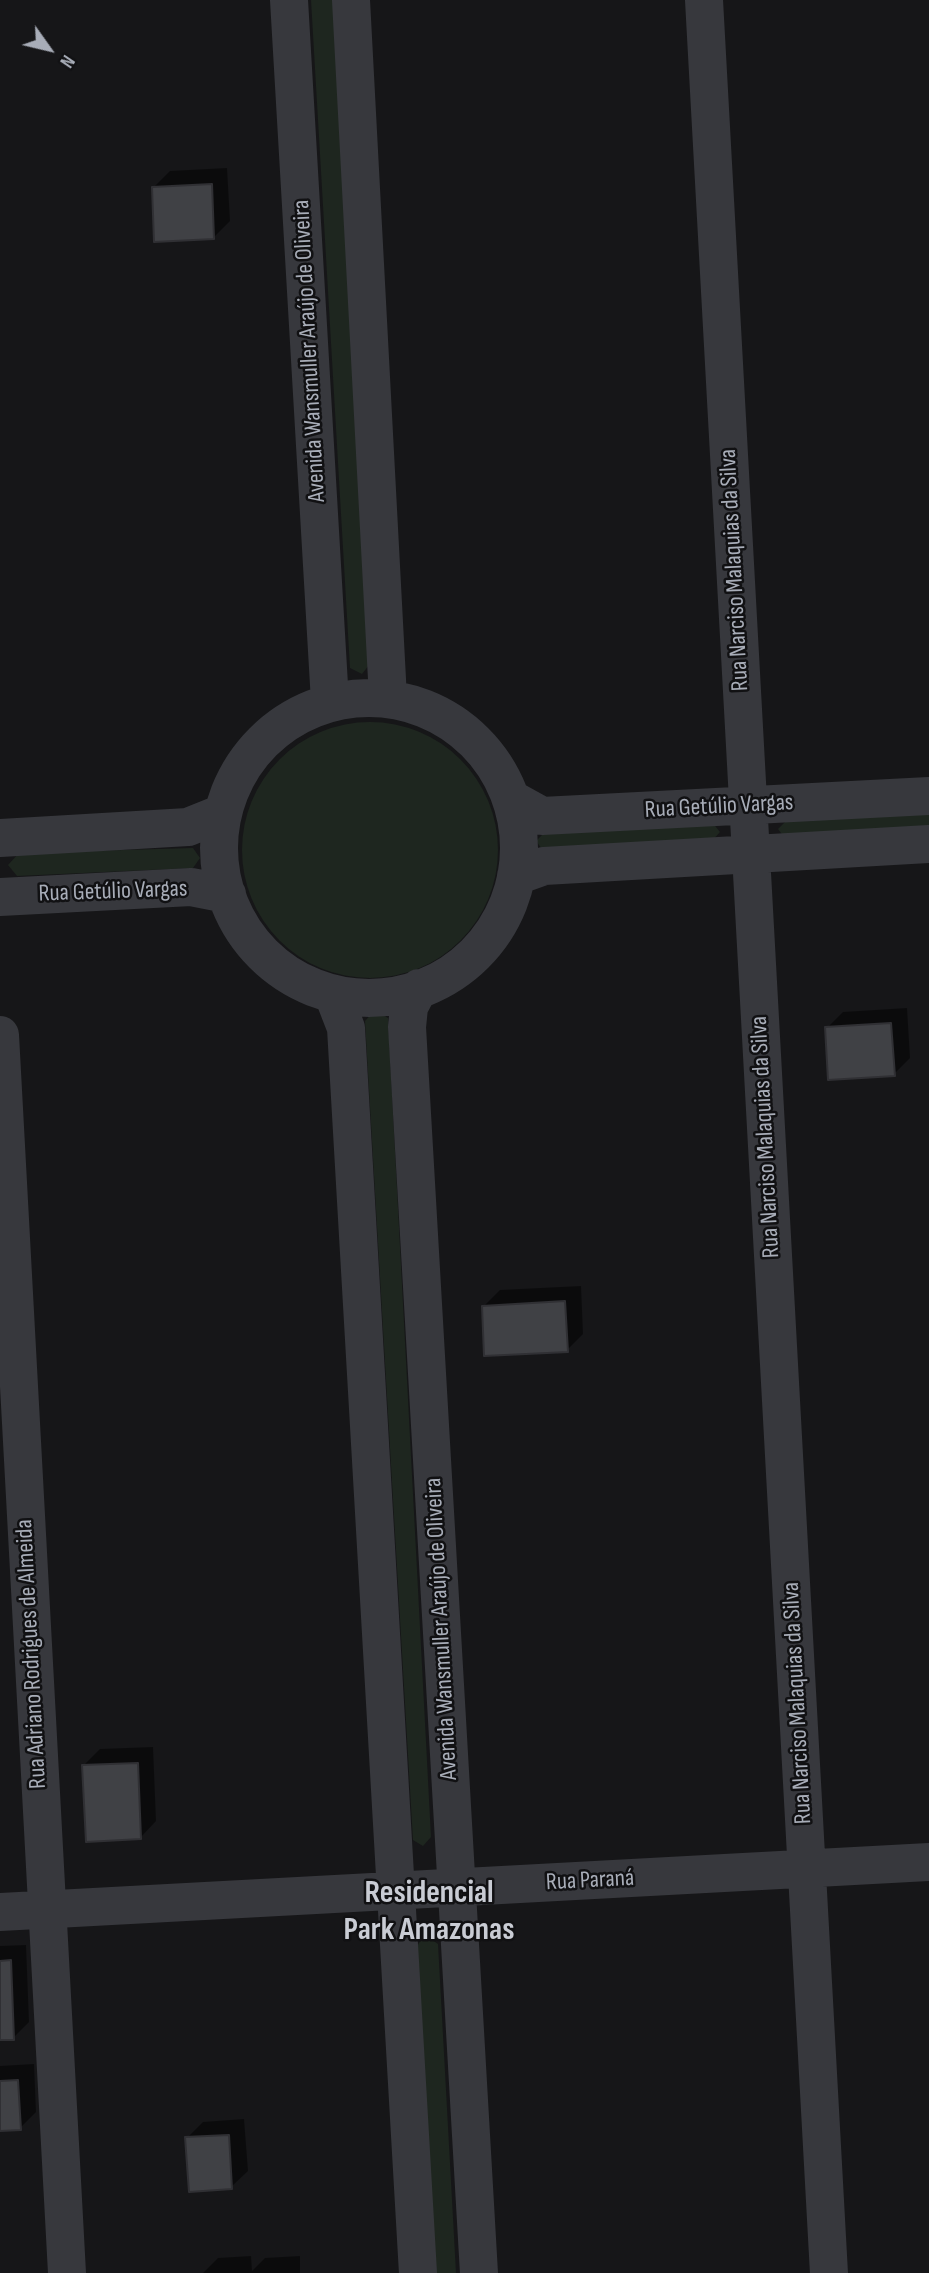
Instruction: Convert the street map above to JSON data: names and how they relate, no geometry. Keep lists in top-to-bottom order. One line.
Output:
{"streets":{"street":["Avenida Wansmuller Araújo de Oliveira","Rua Narciso Malaquias da Silva","Rua Getúlio Vargas","Rua Adriano Rodrigues de Almeida","Rua Paraná"]},"crossings":[["Avenida Wansmuller Araújo de Oliveira","Rua Paraná"],["Rua Narciso Malaquias da Silva","Rua Getúlio Vargas"],["Rua Narciso Malaquias da Silva","Rua Paraná"],["Rua Adriano Rodrigues de Almeida","Rua Paraná"]],"districts":["Residencial Park Amazonas"],"north":"bottom right"}
